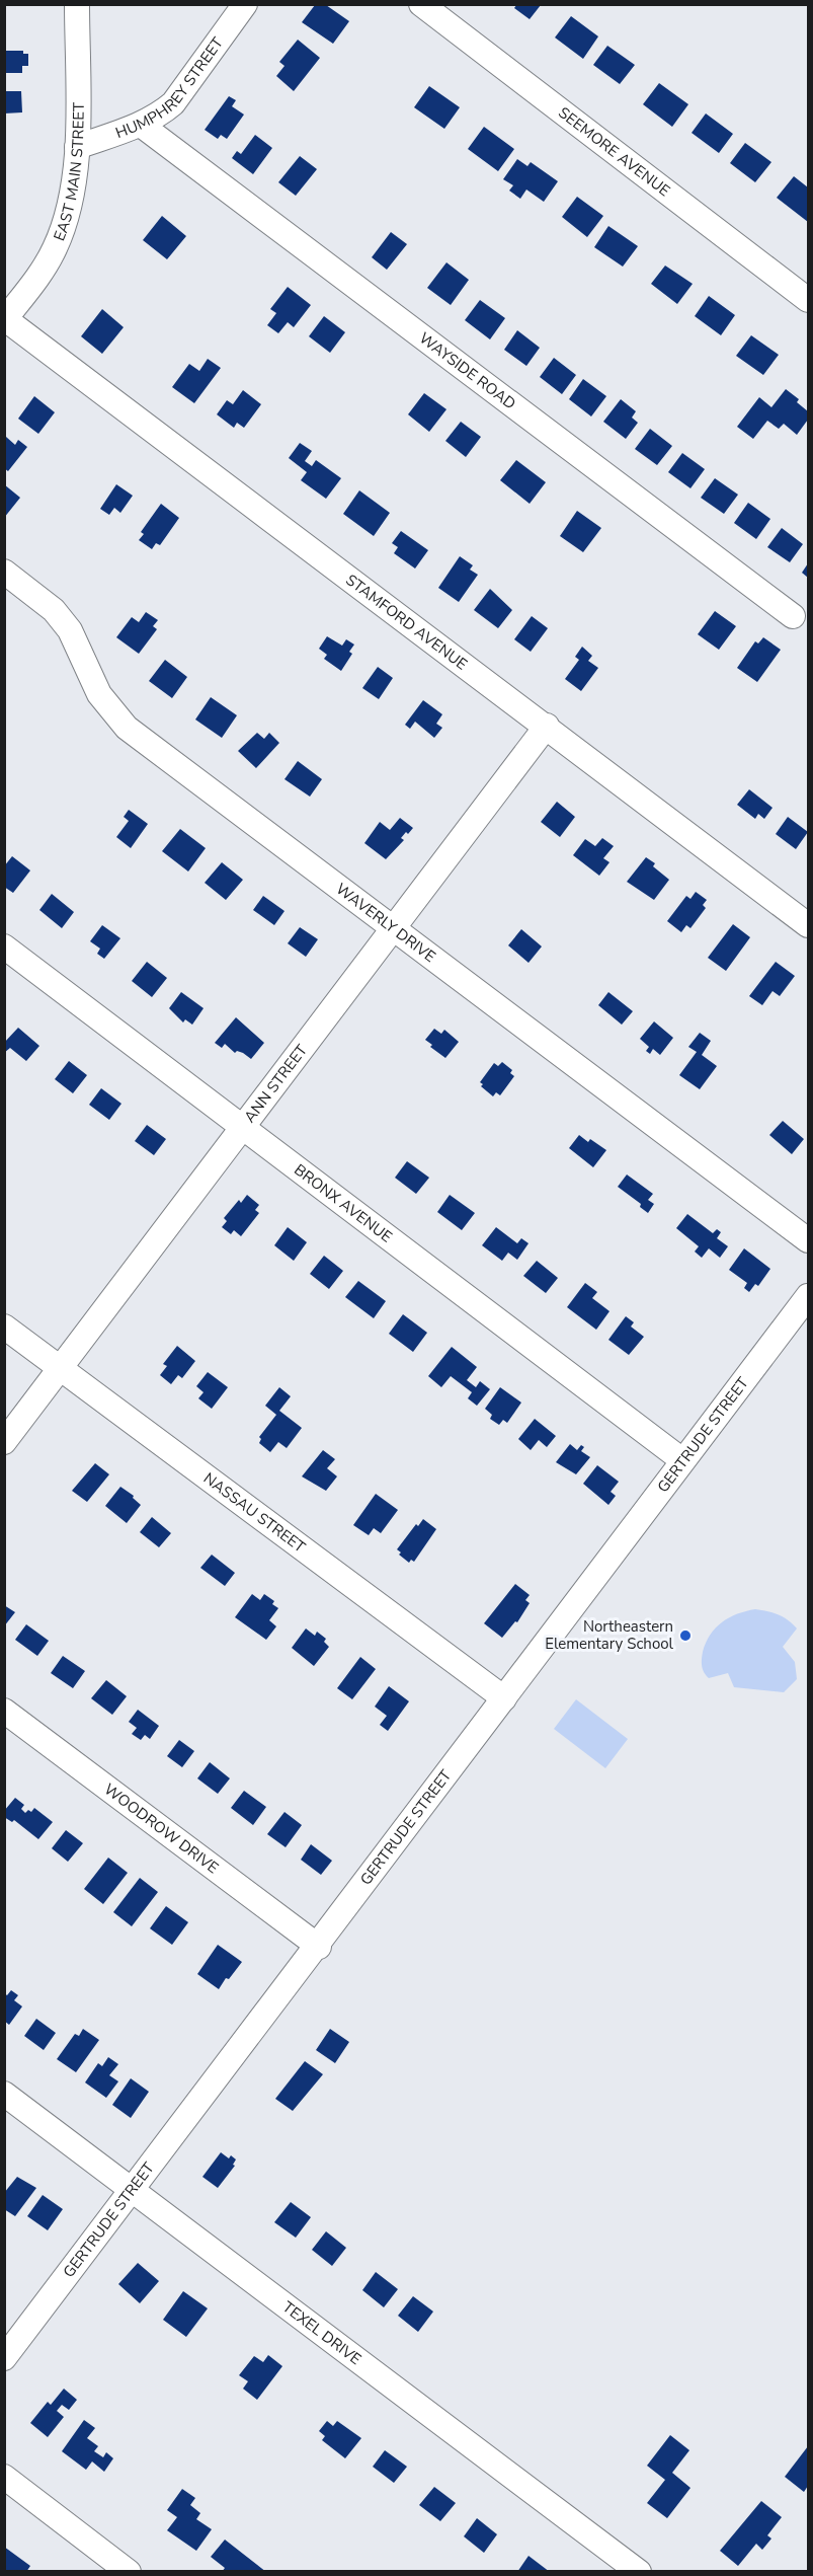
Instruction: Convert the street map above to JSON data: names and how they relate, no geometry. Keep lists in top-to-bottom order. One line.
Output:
{"streets":{"street":["HUMPHREY STREET","SEEMORE AVENUE","EAST MAIN STREET","WAYSIDE ROAD","STAMFORD AVENUE","WAVERLY DRIVE","ANN STREET","BRONX AVENUE","GERTRUDE STREET","NASSAU STREET","WOODROW DRIVE","TEXEL DRIVE"]},"crossings":[["HUMPHREY STREET","EAST MAIN STREET"],["HUMPHREY STREET","WAYSIDE ROAD"],["EAST MAIN STREET","STAMFORD AVENUE"],["STAMFORD AVENUE","ANN STREET"],["WAVERLY DRIVE","ANN STREET"],["ANN STREET","BRONX AVENUE"],["ANN STREET","NASSAU STREET"],["BRONX AVENUE","GERTRUDE STREET"],["GERTRUDE STREET","NASSAU STREET"],["GERTRUDE STREET","WOODROW DRIVE"],["GERTRUDE STREET","TEXEL DRIVE"]],"places":["Northeastern Elementary School"]}
